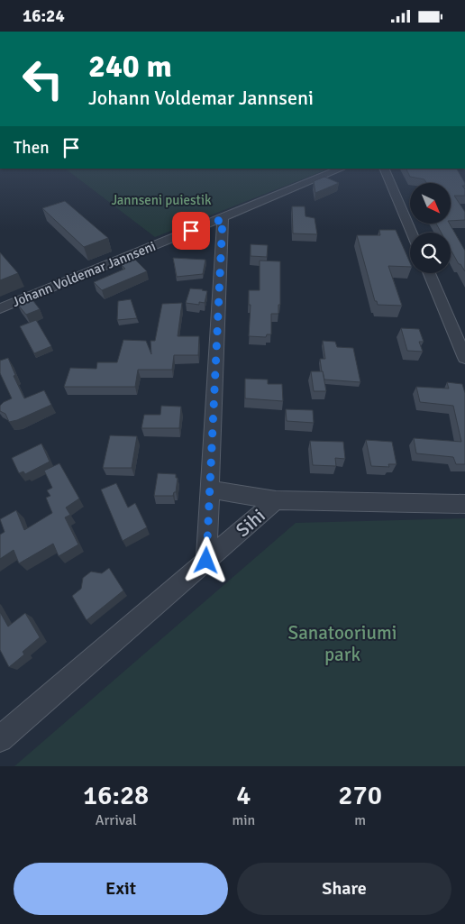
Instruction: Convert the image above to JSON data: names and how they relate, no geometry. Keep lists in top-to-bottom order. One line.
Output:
{"streets":{"street":["Johann Voldemar Jannseni","Sihi"]},"parks":["Jannseni puiestik","Sanatooriumi park"],"north":"bottom right","page":{"status":"16:24","turn":["240 m","Johann Voldemar Jannseni"],"then":"Then","eta":["16:28","Arrival","4","min","270","m"],"buttons":["Exit","Share"]}}
